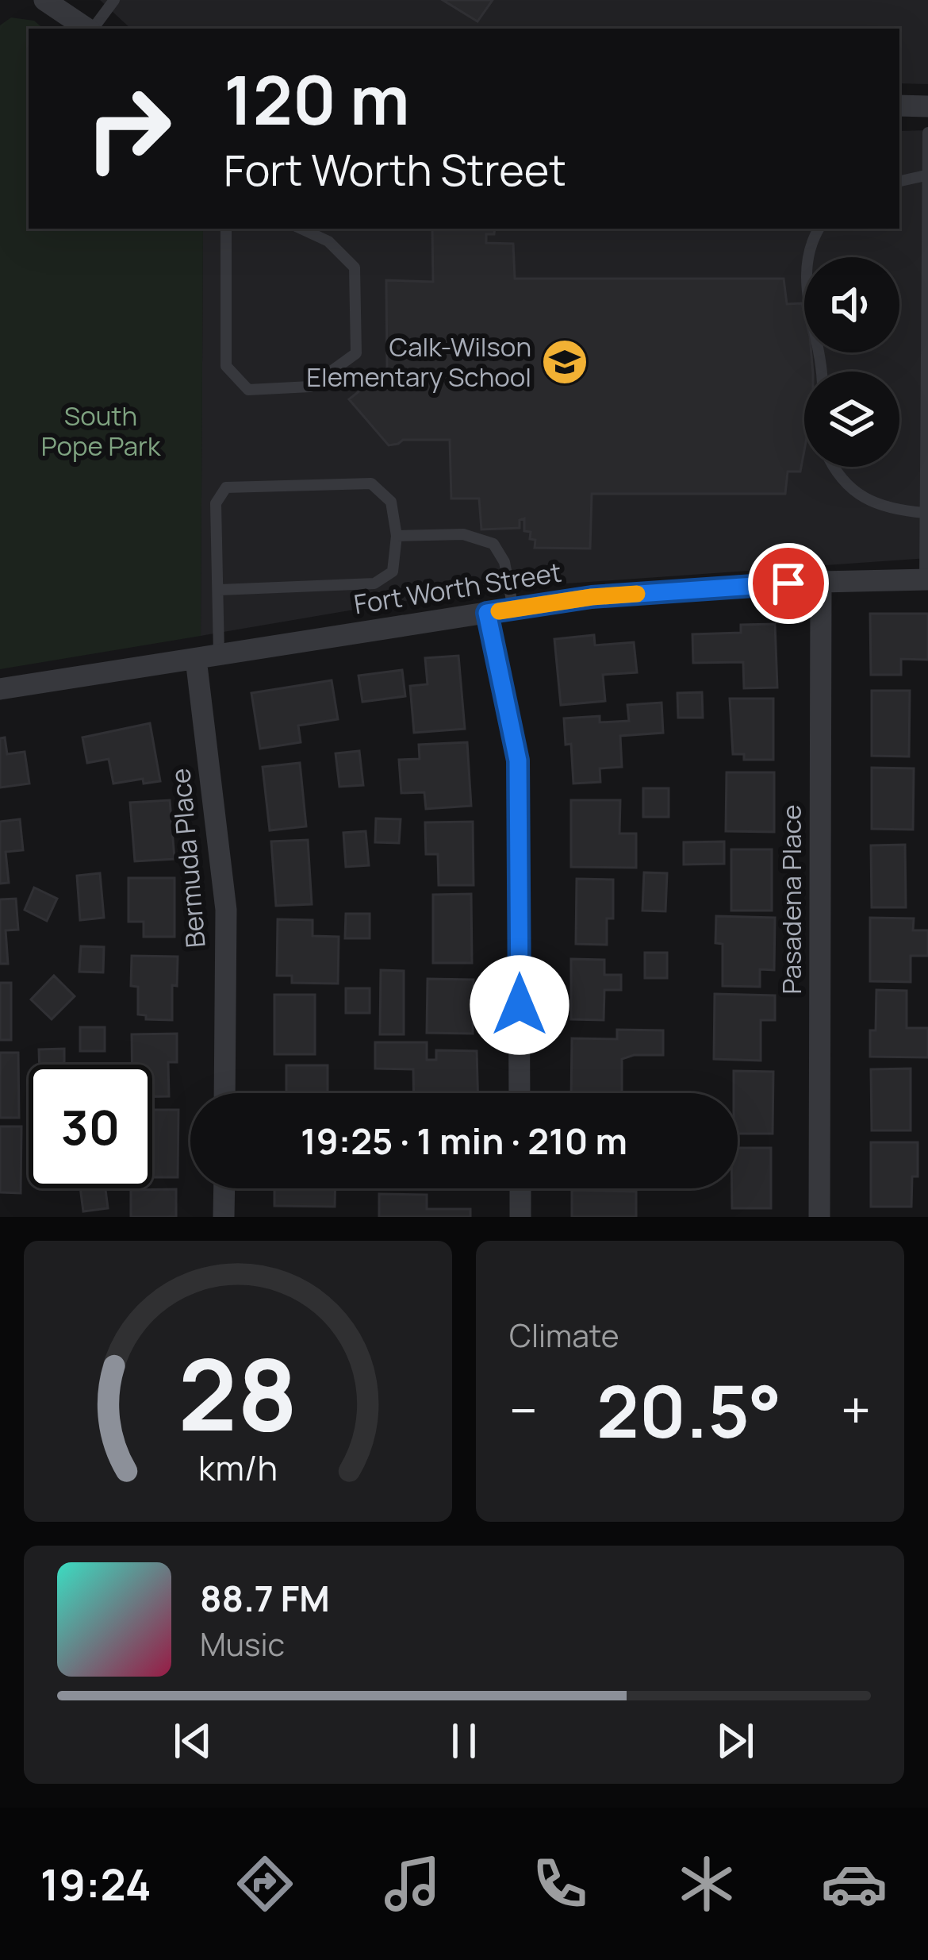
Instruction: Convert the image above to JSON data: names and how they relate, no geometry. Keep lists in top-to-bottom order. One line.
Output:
{"streets":{"street":["Fort Worth Street","Bermuda Place","Pasadena Place"]},"crossings":[["Fort Worth Street","Bermuda Place"],["Fort Worth Street","Pasadena Place"]],"parks":["South Pope Park"],"places":{"school or university":["Calk-Wilson Elementary School"]},"page":{"turn":["120 m","Fort Worth Street"],"limit":"30","trip":"19:25 · 1 min · 210 m","tile":"Climate","heat":["−","20.5°","+"],"song":["88.7 FM","Music"],"tabs":"19:24","gauge":["28","km/h"]}}
